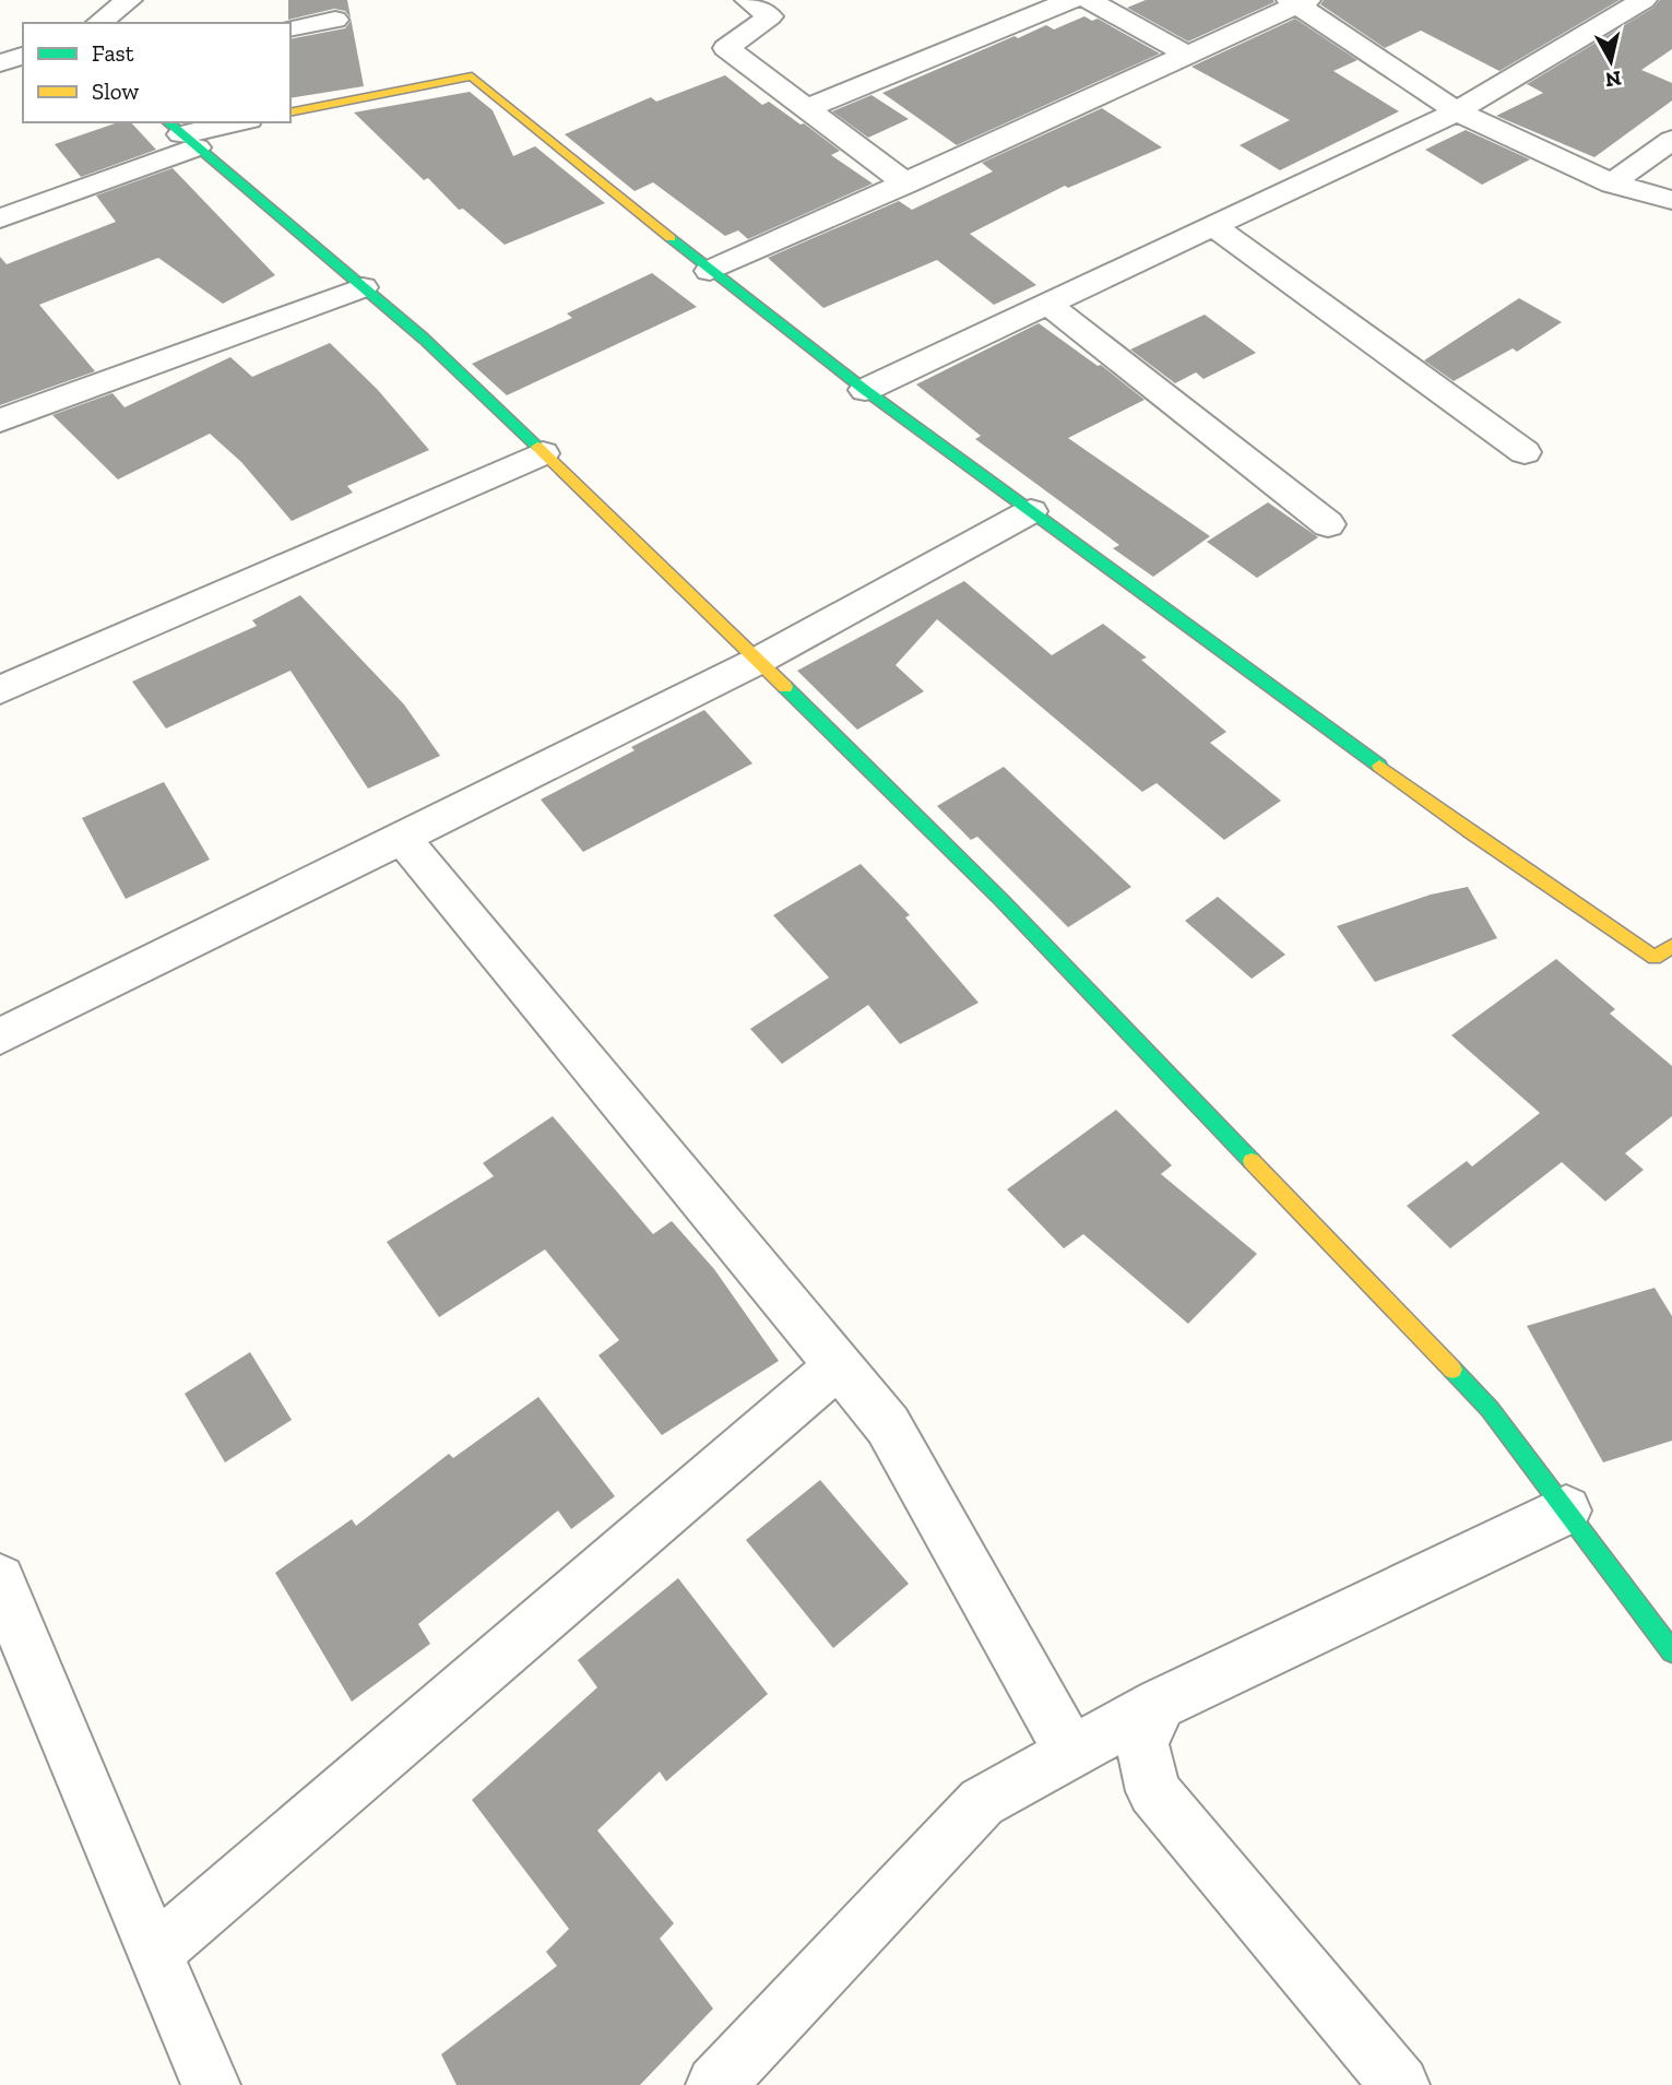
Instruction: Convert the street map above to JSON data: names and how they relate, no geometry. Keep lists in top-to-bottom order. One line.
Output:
{"legend":["Fast","Slow"],"north":"bottom"}
